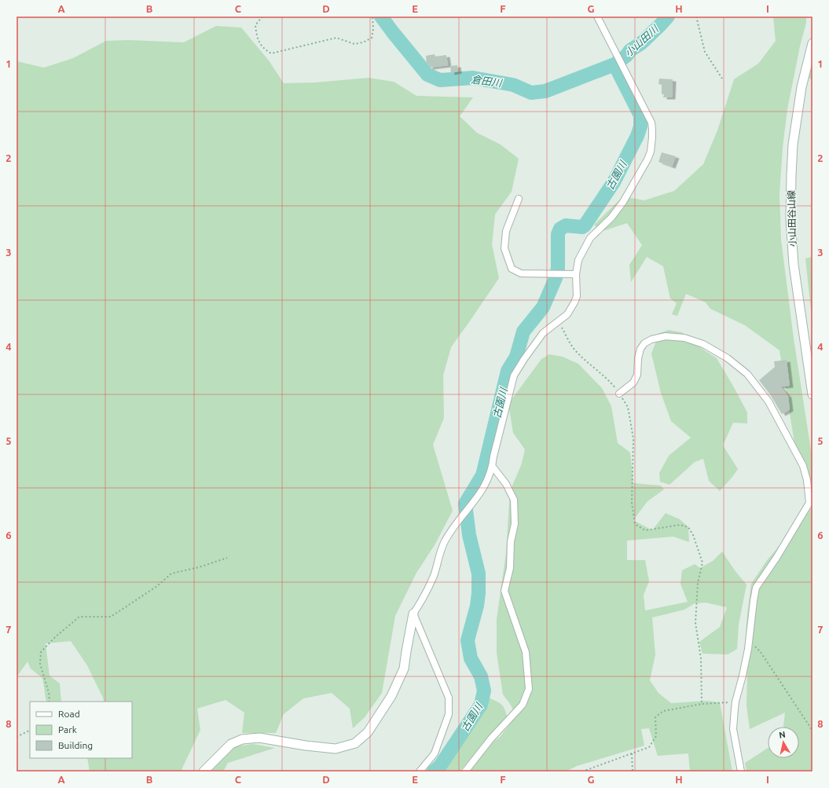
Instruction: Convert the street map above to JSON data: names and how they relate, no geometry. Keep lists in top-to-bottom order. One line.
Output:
{"streets":{"main road":["小山田谷山線"]},"water":["小山田川","倉田川","古園川"],"legend":["Road","Park","Building"],"north":"top","grid":{"columns":["A","B","C","D","E","F","G","H","I"],"rows":["1","2","3","4","5","6","7","8"]}}
